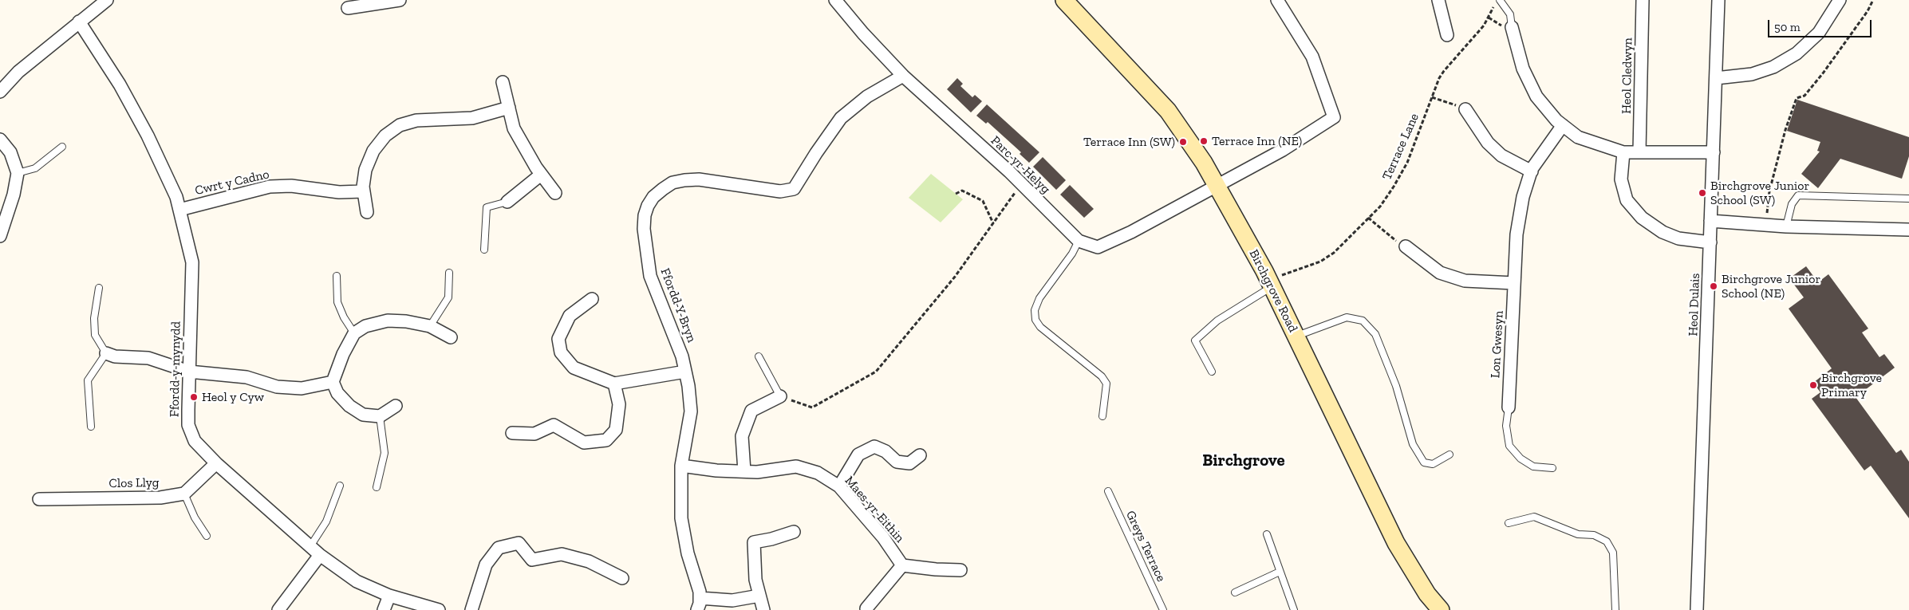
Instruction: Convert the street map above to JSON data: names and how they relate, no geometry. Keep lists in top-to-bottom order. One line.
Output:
{"streets":{"main road":["Birchgrove Road"],"street":["Heol Cledwyn","Parc-yr-Helyg","Cwrt y Cadno","Heol Dulais","Ffordd-Y-Bryn","Lon Gwesyn","Ffordd-y-mynydd","Clos Llyg","Maes-yr-Eithin"],"lane":["Greys Terrace"],"path":["Terrace Lane"]},"crossings":[["Terrace Lane","Birchgrove Road"],["Parc-yr-Helyg","Birchgrove Road"],["Parc-yr-Helyg","Ffordd-Y-Bryn"],["Cwrt y Cadno","Ffordd-y-mynydd"],["Ffordd-Y-Bryn","Maes-yr-Eithin"]],"districts":["Birchgrove"],"places":["Terrace Inn (NE)","Terrace Inn (SW)","Birchgrove Junior School (SW)","Birchgrove Junior School (NE)","Birchgrove Primary","Heol y Cyw"],"scale_bar":"50 m"}
